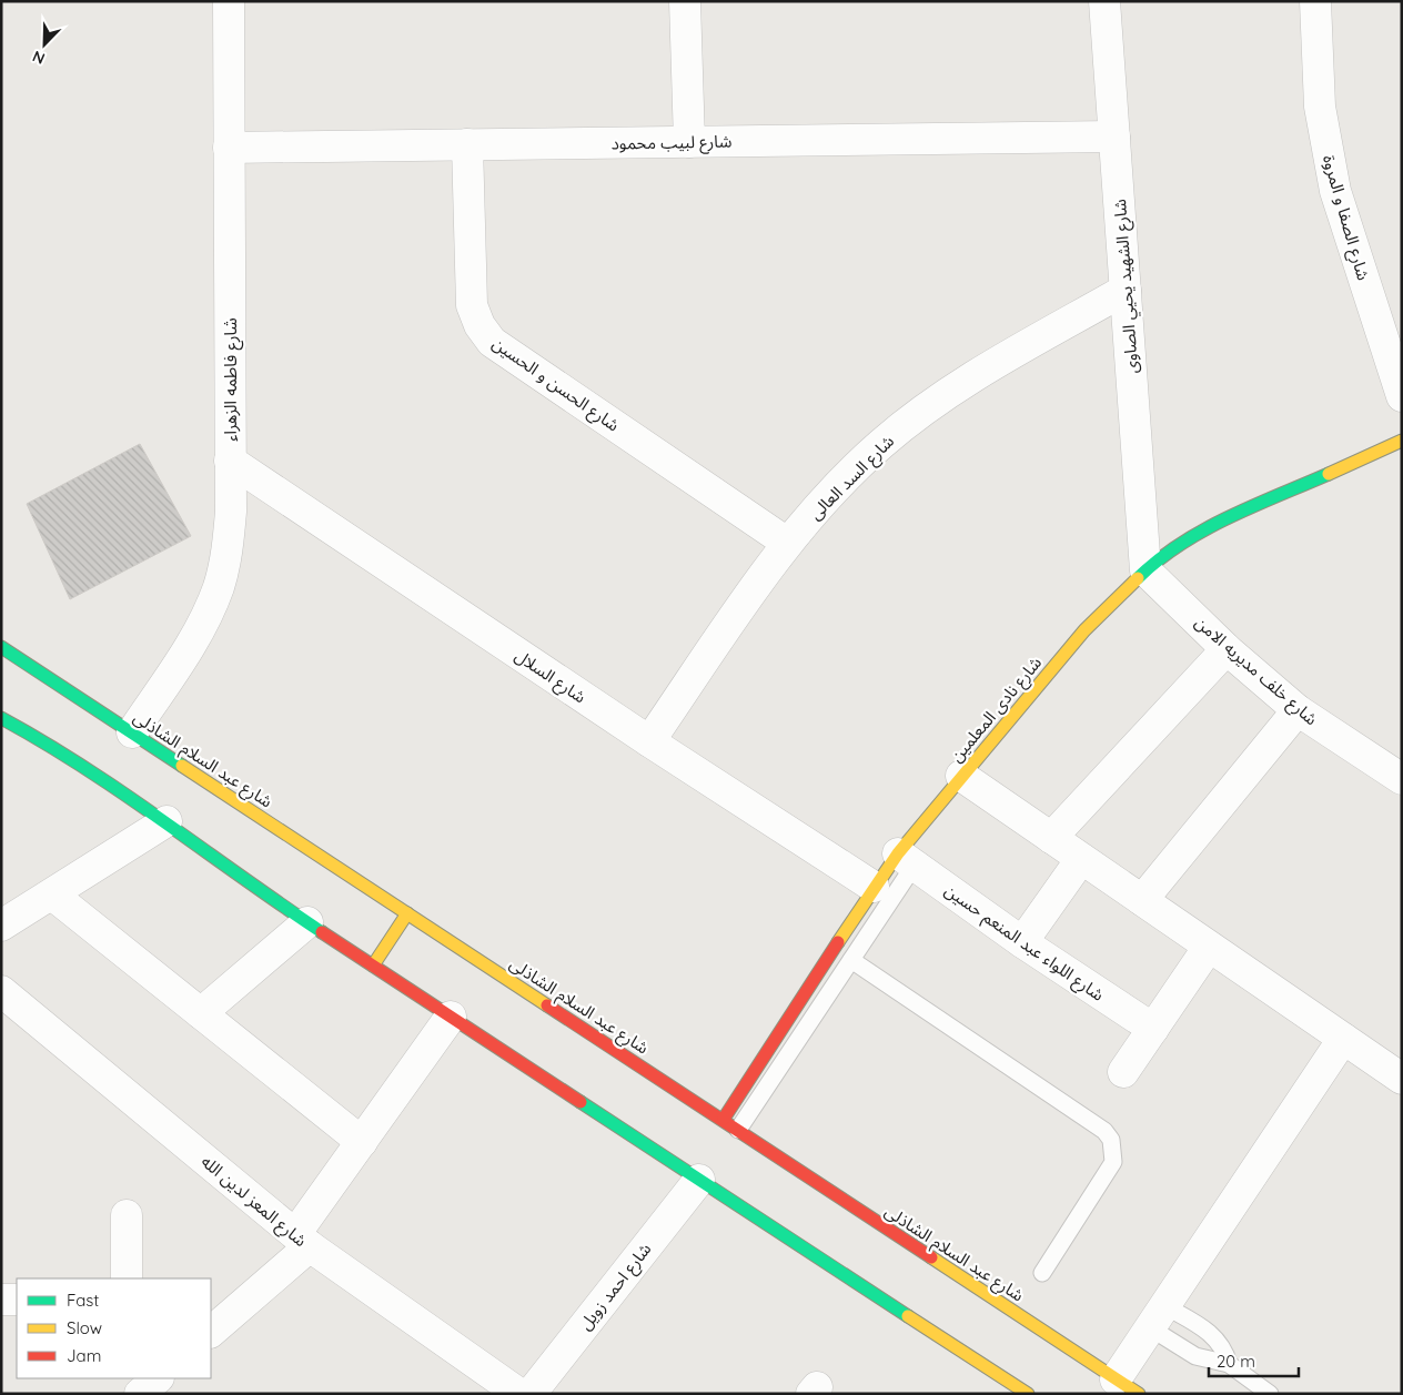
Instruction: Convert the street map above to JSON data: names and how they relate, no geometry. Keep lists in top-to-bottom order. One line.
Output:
{"streets":{"main road":["شارع نادى المعلمين","شارع عبد السلام الشاذلى"],"street":["شارع لبيب محمود","شارع الصفا و المروة","شارع الشهيد يحيي الصاوى","شارع فاطمه الزهراء","شارع الحسن و الحسين","شارع السد العالى","شارع خلف مديريه الامن","شارع السلال","شارع اللواء عبد المنعم حسين","شارع المعز لدين الله","شارع احمد زويل"]},"crossings":[["شارع لبيب محمود","شارع الشهيد يحيي الصاوى"],["شارع لبيب محمود","شارع فاطمه الزهراء"],["شارع لبيب محمود","شارع الحسن و الحسين"],["شارع الشهيد يحيي الصاوى","شارع السد العالى"],["شارع الشهيد يحيي الصاوى","شارع خلف مديريه الامن"],["شارع الشهيد يحيي الصاوى","شارع نادى المعلمين"],["شارع فاطمه الزهراء","شارع السلال"],["شارع فاطمه الزهراء","شارع عبد السلام الشاذلى"],["شارع الحسن و الحسين","شارع السد العالى"],["شارع السد العالى","شارع السلال"],["شارع خلف مديريه الامن","شارع نادى المعلمين"],["شارع السلال","شارع نادى المعلمين"],["شارع نادى المعلمين","شارع عبد السلام الشاذلى"],["شارع نادى المعلمين","شارع اللواء عبد المنعم حسين"]],"legend":["Fast","Slow","Jam"],"scale_bar":"20 m","north":"bottom left"}
